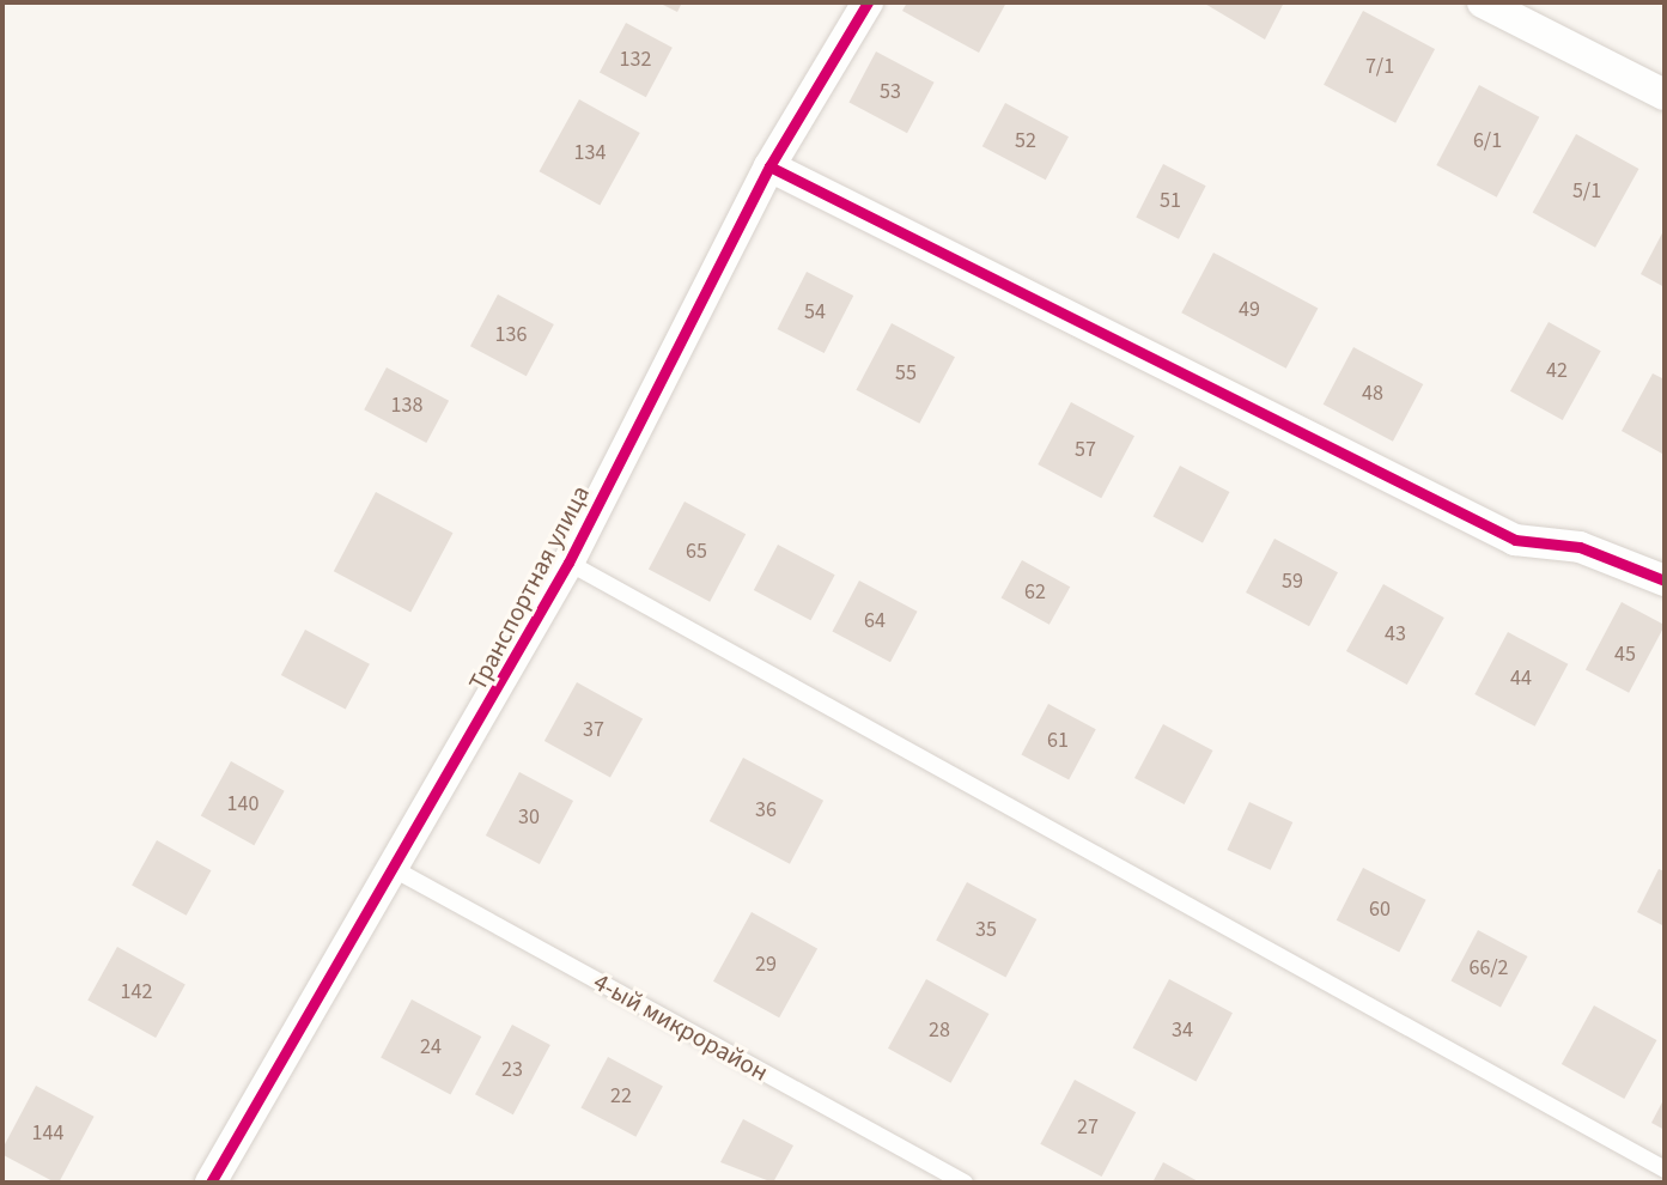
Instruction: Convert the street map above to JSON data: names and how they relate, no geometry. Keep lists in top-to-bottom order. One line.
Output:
{"streets":{"street":["Транспортная улица"],"lane":["4-ый микрорайон"]},"crossings":[["Транспортная улица","4-ый микрорайон"]],"house_numbers":["132","7/1","53","52","6/1","134","5/1","51","49","54","136","42","55","48","138","57","65","59","62","64","43","45","44","37","61","140","36","30","60","35","29","66/2","142","28","34","24","23","22","27","144"]}
